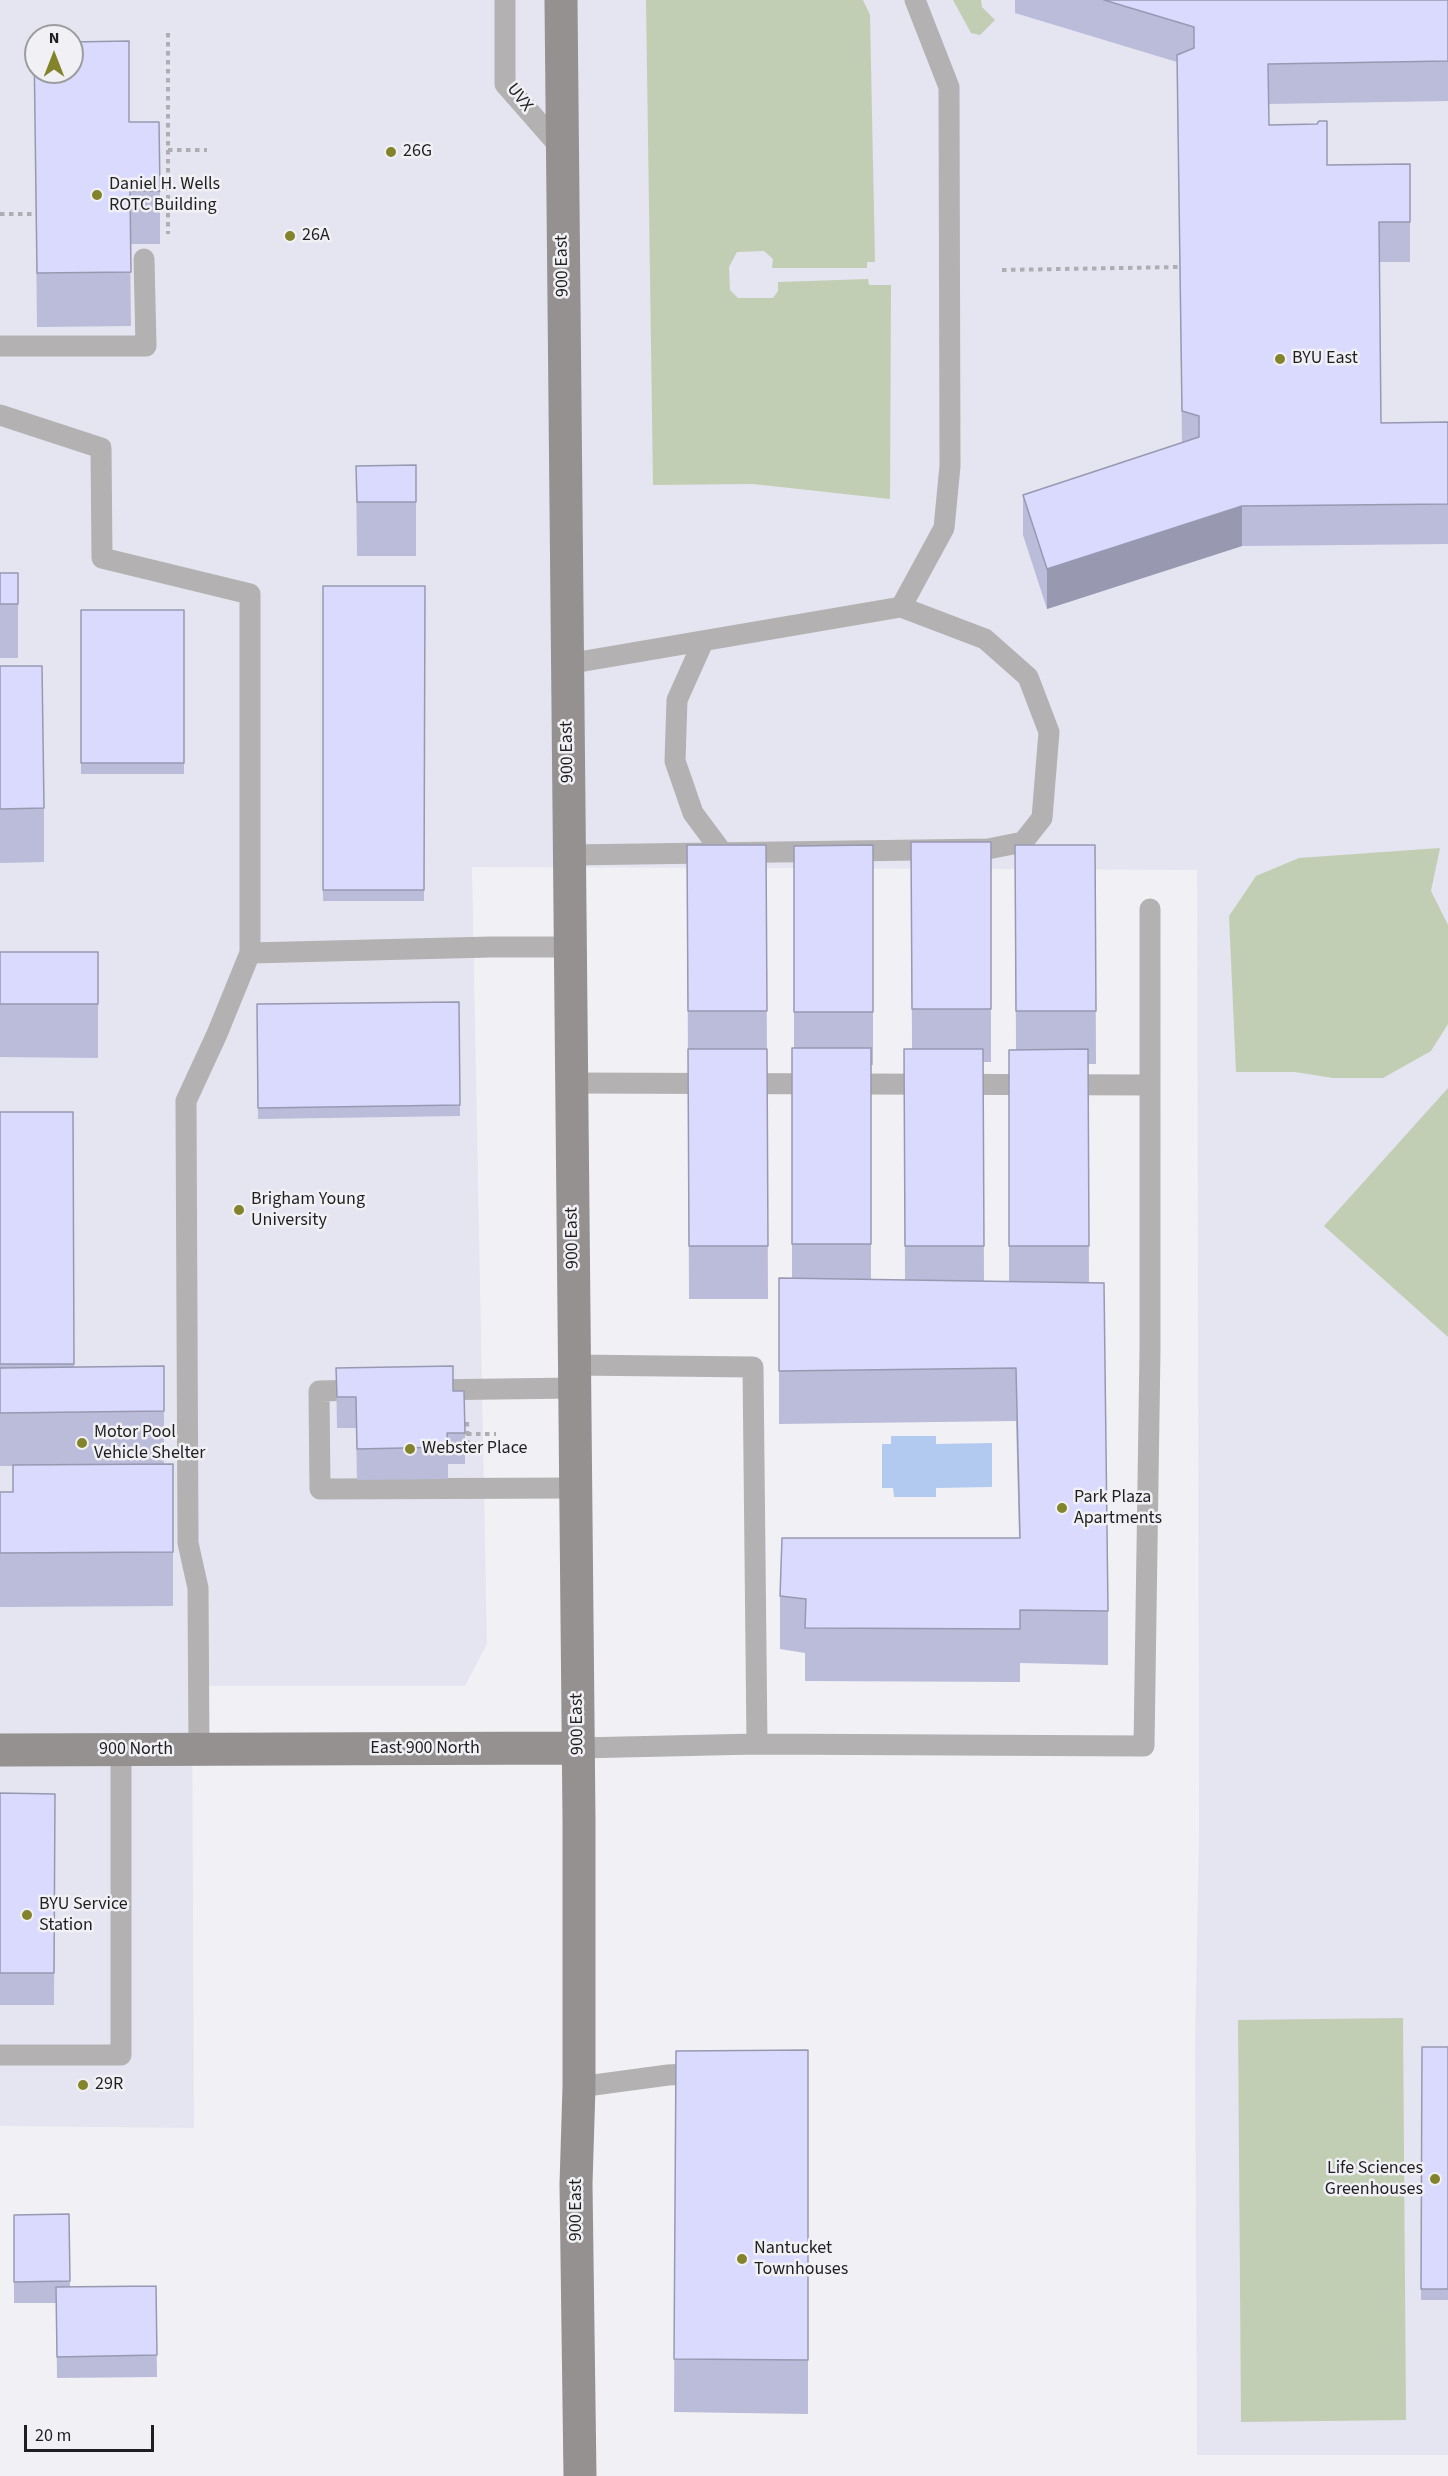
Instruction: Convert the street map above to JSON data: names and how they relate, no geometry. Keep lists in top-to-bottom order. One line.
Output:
{"streets":{"main road":["900 East","East 900 North","900 North"],"lane":["UVX"]},"crossings":[["UVX","900 East"],["900 East","East 900 North"],["East 900 North","900 North"]],"places":["26G","Daniel H. Wells ROTC Building","26A","BYU East","Brigham Young University","Motor Pool Vehicle Shelter","Webster Place","Park Plaza Apartments","BYU Service Station","29R","Life Sciences Greenhouses","Nantucket Townhouses"],"scale_bar":"20 m","north":"top"}
